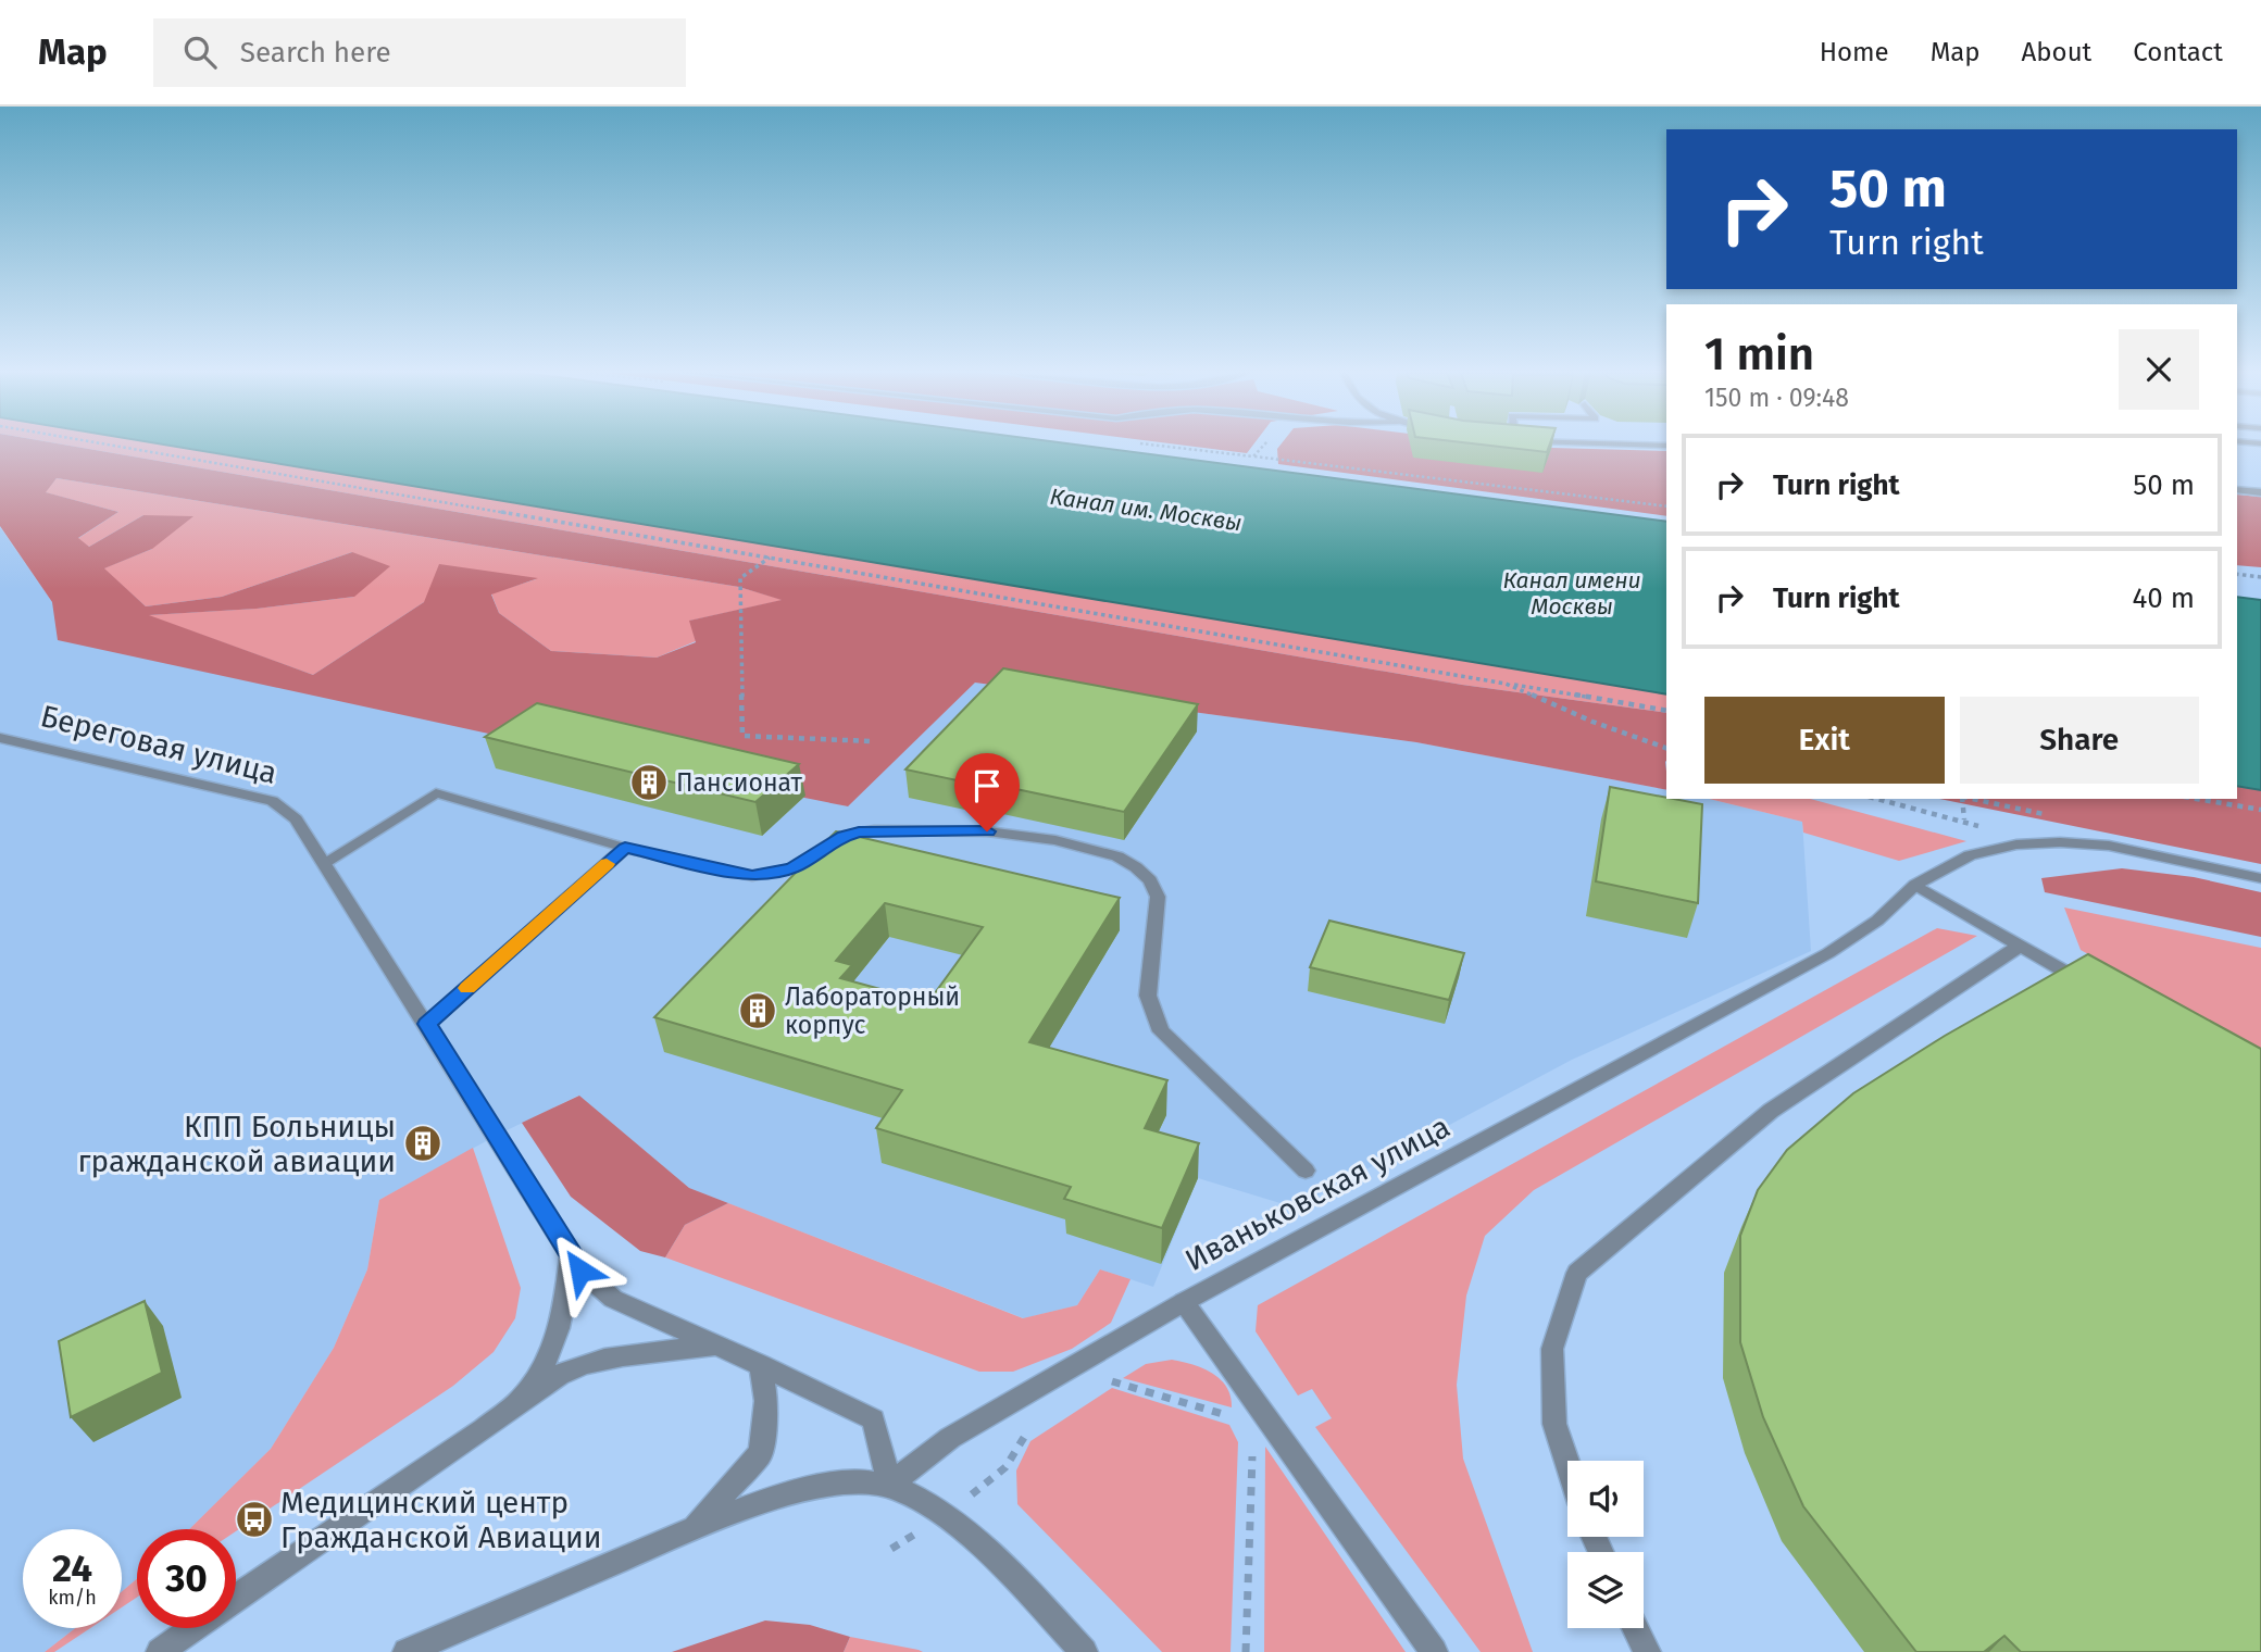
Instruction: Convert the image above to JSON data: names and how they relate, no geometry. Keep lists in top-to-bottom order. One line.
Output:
{"streets":{"street":["Береговая улица","Иваньковская улица"]},"crossings":[["Береговая улица","Иваньковская улица"]],"water":["Канал им. Москвы","Канал имени Москвы"],"places":{"building":["Пансионат","Лабораторный корпус","КПП Больницы гражданской авиации"],"bus stop":["Медицинский центр Гражданской Авиации"]},"page":{"header":"Map","search":"Search here","nav":["Home","Map","About","Contact"],"turn":["50 m","Turn right"],"heading":["1 min","150 m · 09:48"],"list":[{"name":"Turn right","value":"50 m"},{"name":"Turn right","value":"40 m"}],"buttons":["Exit","Share"],"speed":"24 km/h","limit":"30"}}
